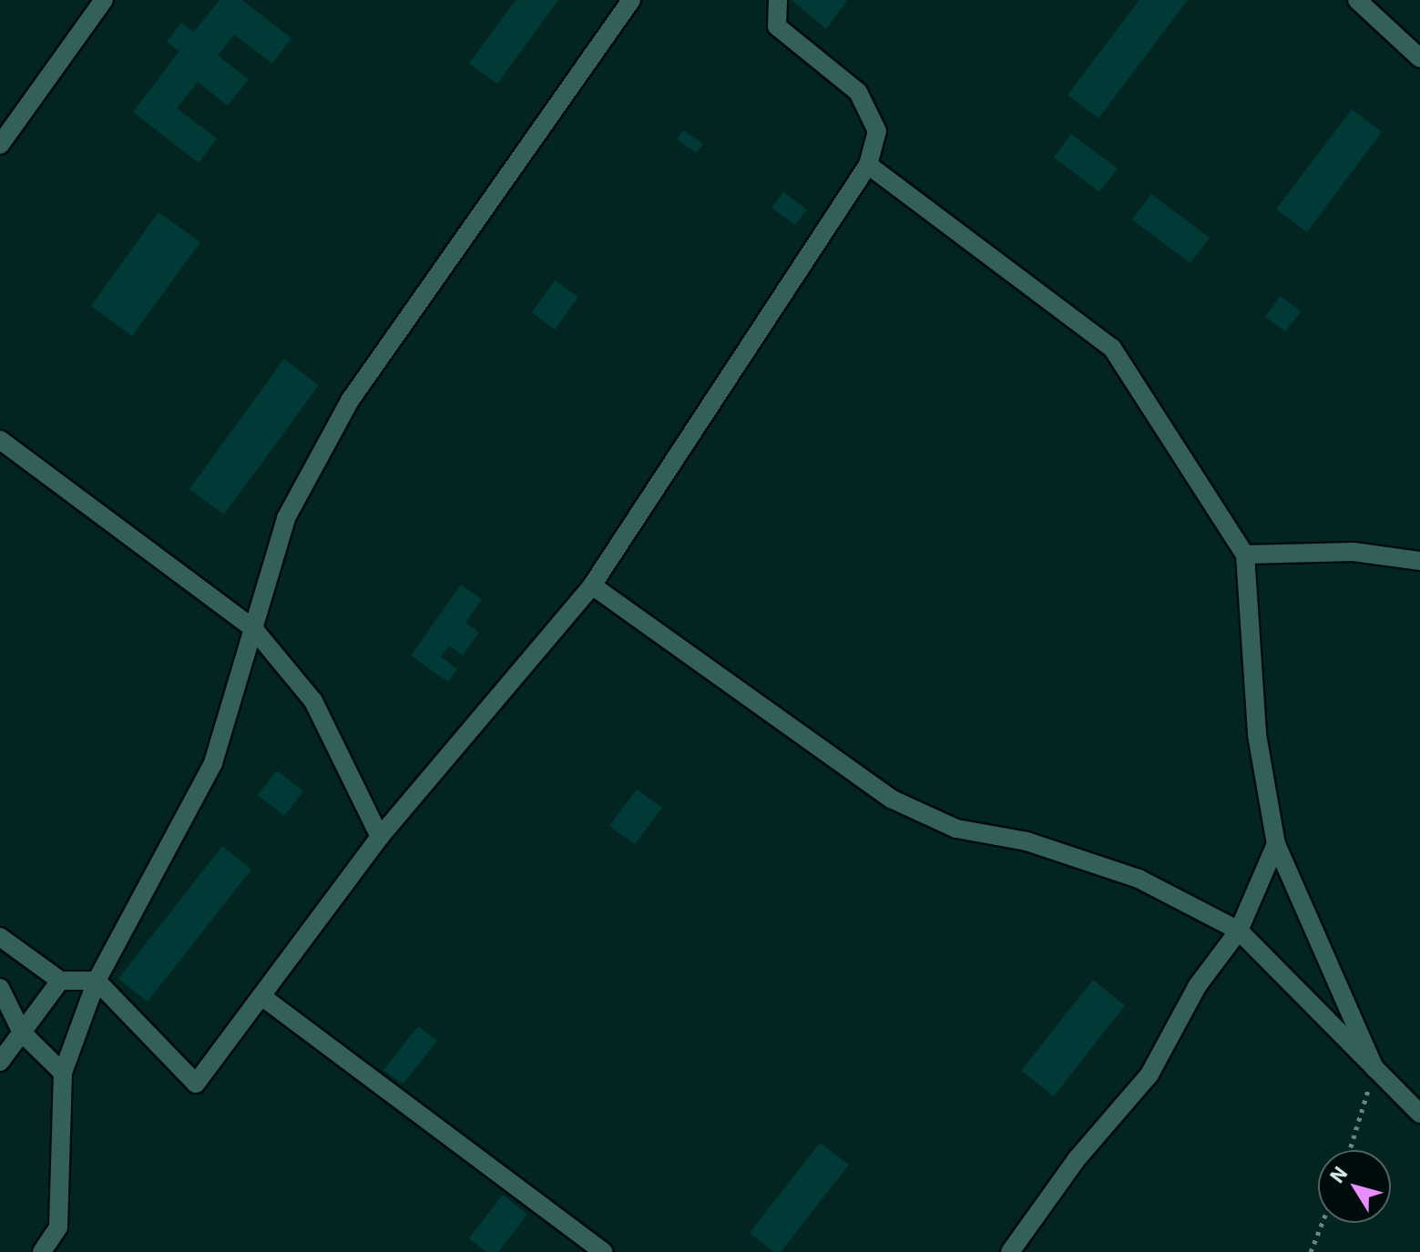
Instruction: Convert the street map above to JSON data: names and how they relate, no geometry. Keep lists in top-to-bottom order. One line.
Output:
{"north":"top left"}
